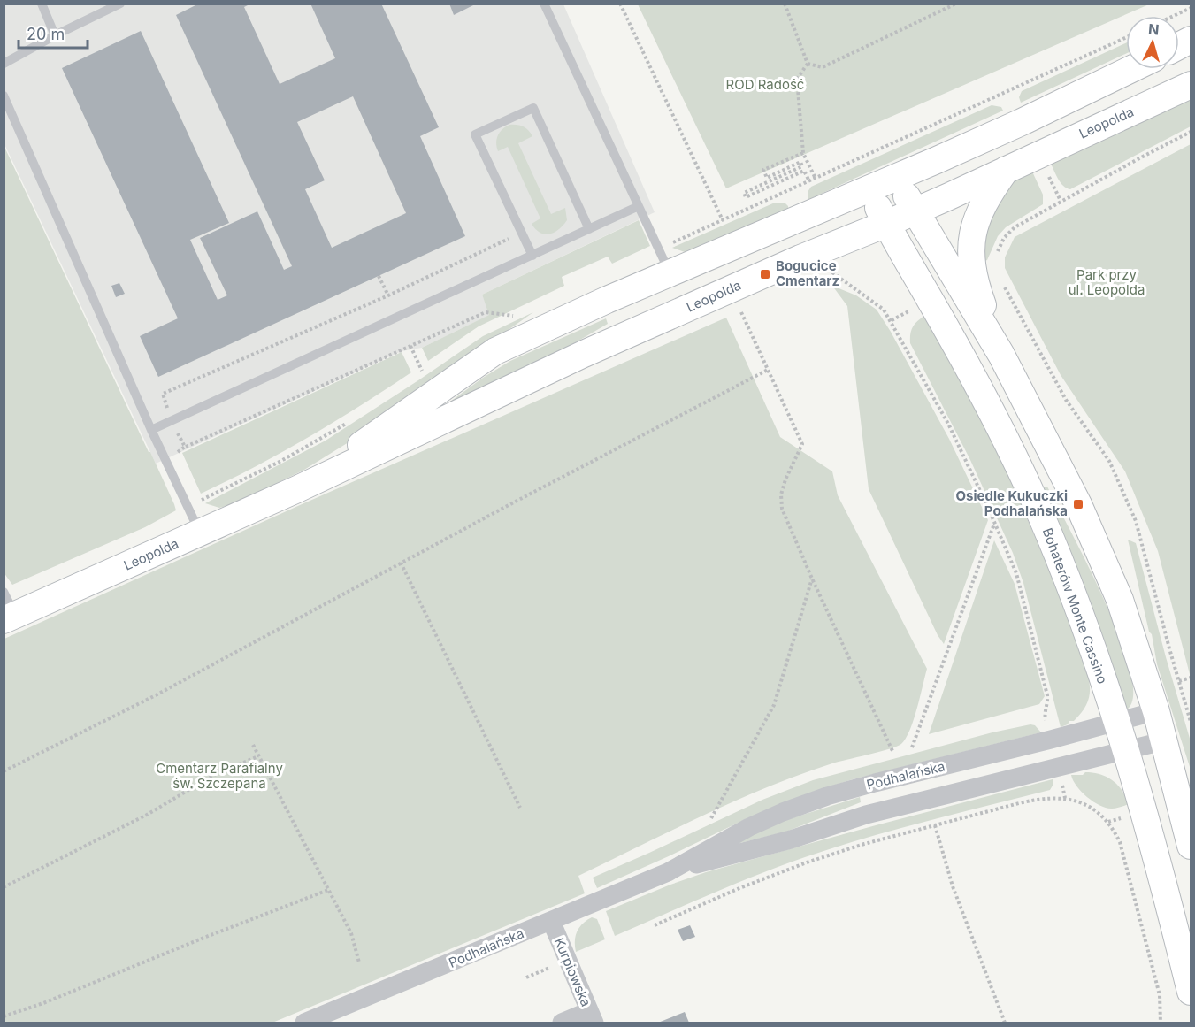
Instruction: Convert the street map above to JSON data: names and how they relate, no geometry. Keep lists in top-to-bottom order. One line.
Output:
{"streets":{"street":["Leopolda","Bohaterów Monte Cassino","Podhalańska","Kurpiowska"]},"crossings":[["Leopolda","Bohaterów Monte Cassino"],["Bohaterów Monte Cassino","Podhalańska"],["Podhalańska","Kurpiowska"]],"parks":["ROD Radość","Park przy ul. Leopolda","Cmentarz Parafialny św. Szczepana"],"places":{"transit":["Bogucice Cmentarz","Osiedle Kukuczki Podhalańska"]},"scale_bar":"20 m","north":"top"}
